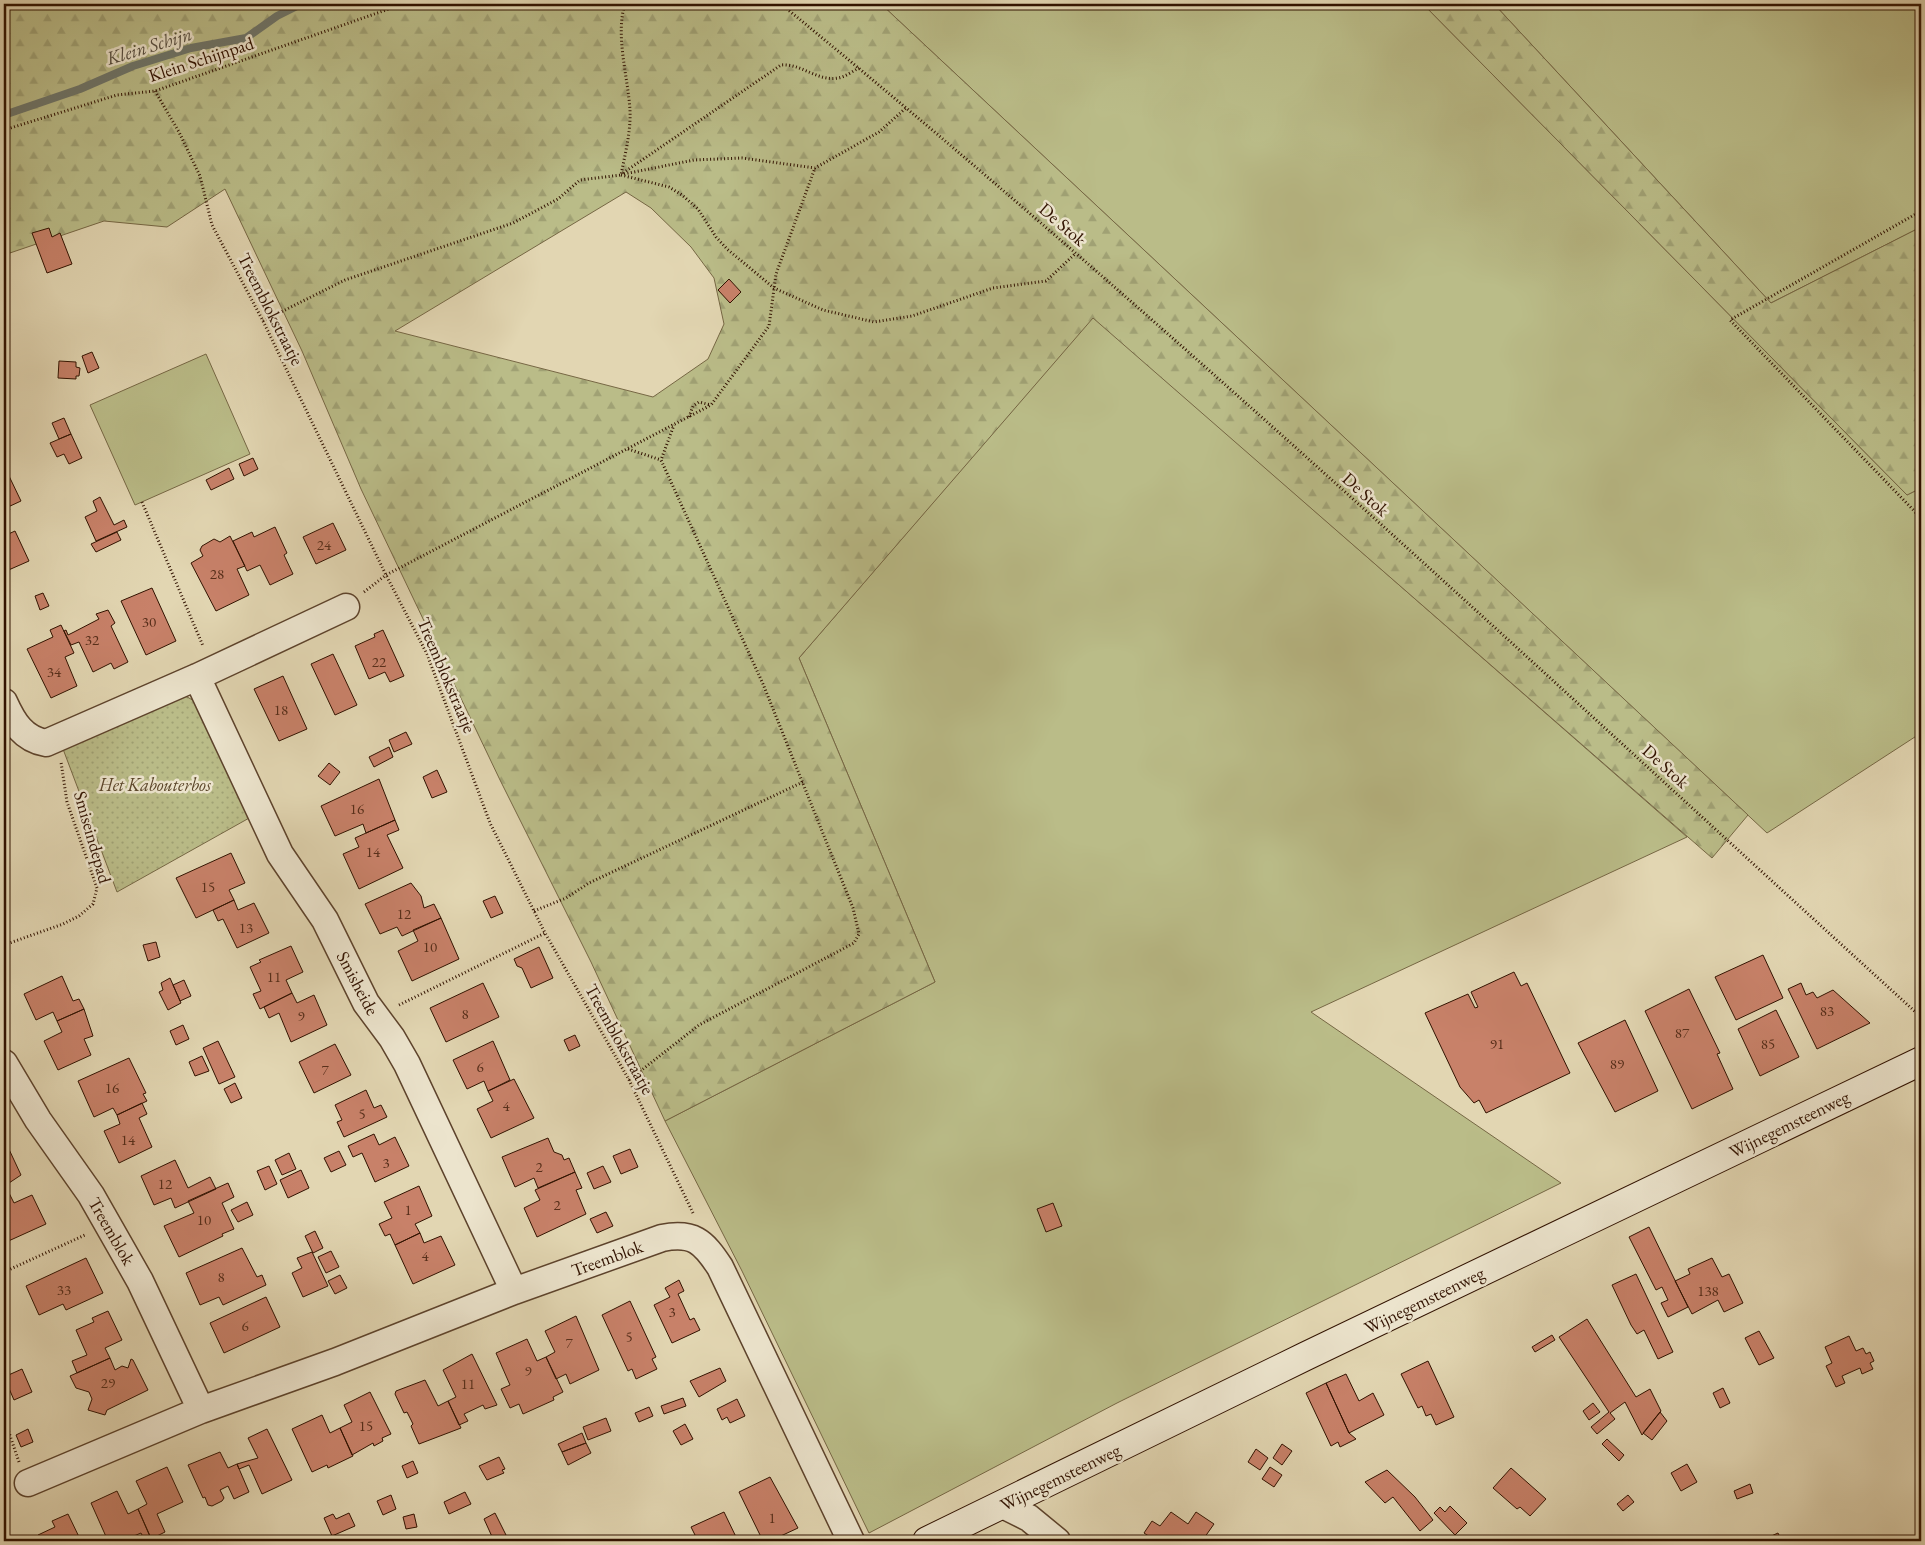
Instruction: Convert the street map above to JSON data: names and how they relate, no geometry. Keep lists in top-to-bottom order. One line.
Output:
{"streets":{"street":["Smisheide","Wijnegemsteenweg","Treemblok"],"path":["Klein Schijnpad","De Stok","Treemblokstraatje","Smiseindepad"]},"crossings":[["Klein Schijnpad","Treemblokstraatje"],["Smisheide","Treemblok"]],"water":["Klein Schijn"],"parks":["Het Kabouterbos"],"house_numbers":["24","28","30","32","22","34","18","16","14","15","12","13","10","11","83","8","9","87","91","85","89","6","7","16","4","5","14","3","2","12","2","1","10","4","8","33","138","3","6","5","7","9","29","11","15","1"]}
